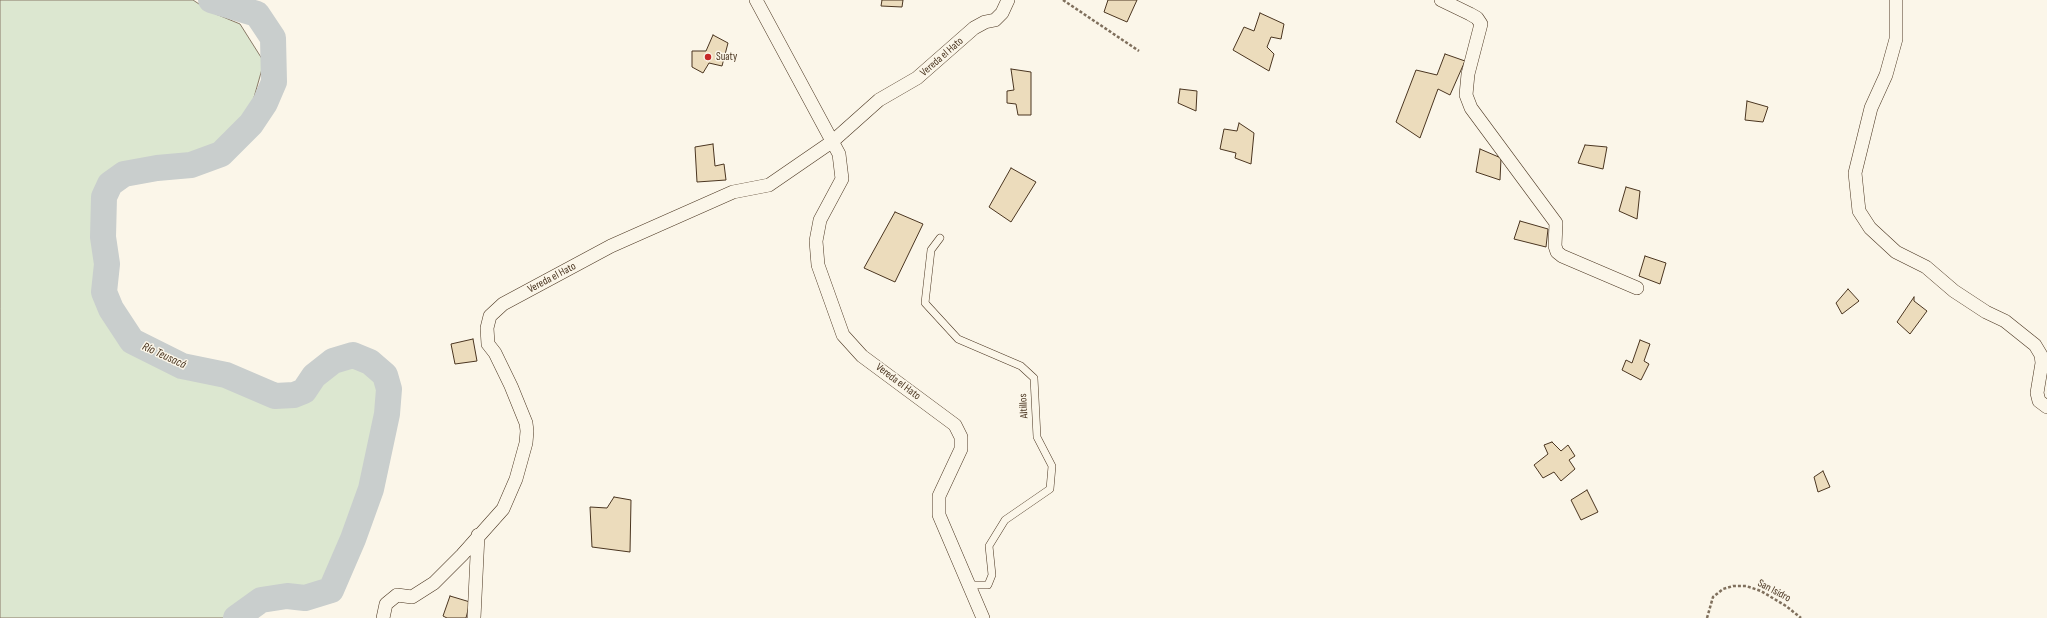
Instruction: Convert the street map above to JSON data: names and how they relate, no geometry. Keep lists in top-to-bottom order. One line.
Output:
{"streets":{"street":["Vereda el Hato"],"lane":["Altillos"],"path":["San Isidro"]},"crossings":[["Vereda el Hato","Altillos"]],"water":["Río Teusacá"],"places":["Suaty"]}
